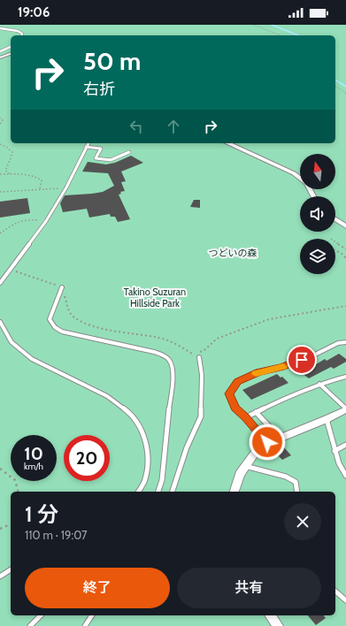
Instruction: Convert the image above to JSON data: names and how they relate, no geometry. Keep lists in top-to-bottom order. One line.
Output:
{"parks":["つどいの森","Takino Suzuran Hillside Park"],"north":"top","page":{"status":"19:06","turn":["50 m","右折"],"speed":"10 km/h","limit":"20","heading":["1 分","110 m · 19:07"],"buttons":["終了","共有"]}}
